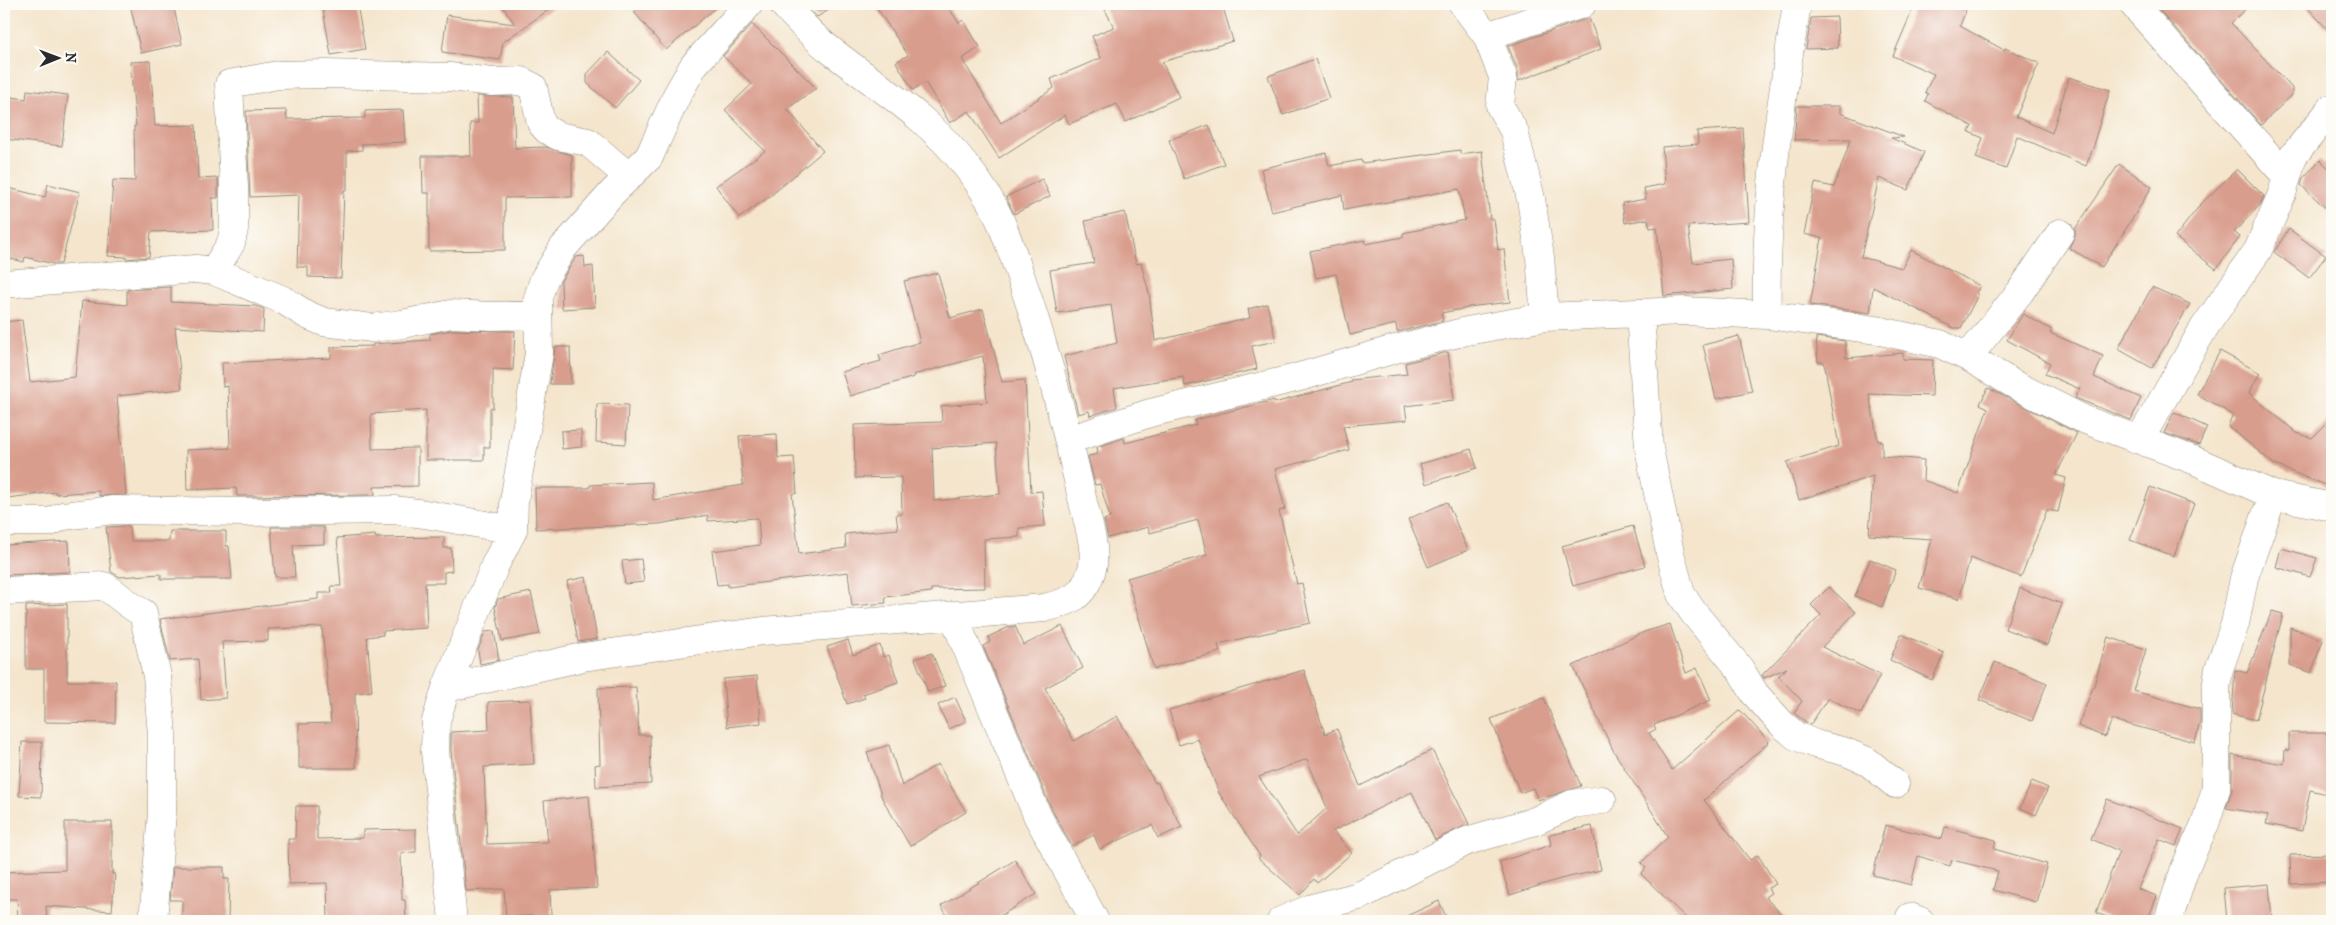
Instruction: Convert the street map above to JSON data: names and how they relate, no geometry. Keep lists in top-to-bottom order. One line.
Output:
{"north":"right"}
